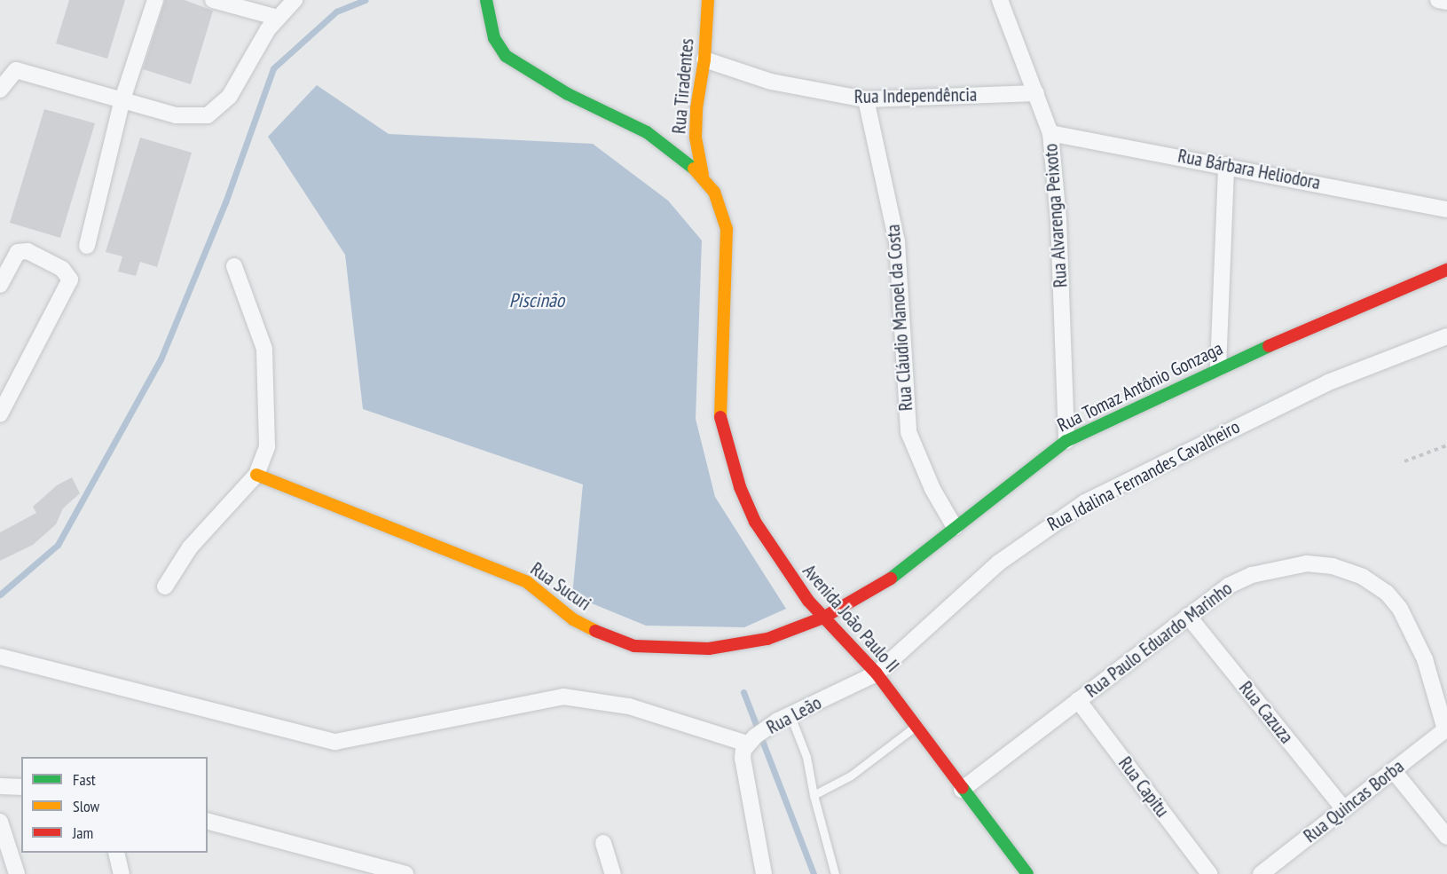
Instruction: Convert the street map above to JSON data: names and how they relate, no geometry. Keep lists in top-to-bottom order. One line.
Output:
{"streets":{"main road":["Rua Tiradentes","Rua Tomaz Antônio Gonzaga","Rua Sucuri","Avenida João Paulo II"],"street":["Rua Independência","Rua Bárbara Heliodora","Rua Alvarenga Peixoto","Rua Cláudio Manoel da Costa","Rua Idalina Fernandes Cavalheiro","Rua Paulo Eduardo Marinho","Rua Cazuza","Rua Leão","Rua Capitu","Rua Quincas Borba"]},"crossings":[["Rua Tiradentes","Rua Independência"],["Rua Tiradentes","Avenida João Paulo II"],["Rua Independência","Rua Alvarenga Peixoto"],["Rua Independência","Rua Cláudio Manoel da Costa"],["Rua Bárbara Heliodora","Rua Alvarenga Peixoto"],["Rua Alvarenga Peixoto","Rua Tomaz Antônio Gonzaga"],["Rua Cláudio Manoel da Costa","Rua Tomaz Antônio Gonzaga"],["Rua Tomaz Antônio Gonzaga","Rua Sucuri"],["Rua Tomaz Antônio Gonzaga","Avenida João Paulo II"],["Rua Idalina Fernandes Cavalheiro","Avenida João Paulo II"],["Rua Idalina Fernandes Cavalheiro","Rua Leão"],["Rua Sucuri","Avenida João Paulo II"],["Avenida João Paulo II","Rua Paulo Eduardo Marinho"],["Avenida João Paulo II","Rua Leão"],["Rua Paulo Eduardo Marinho","Rua Cazuza"],["Rua Paulo Eduardo Marinho","Rua Capitu"],["Rua Paulo Eduardo Marinho","Rua Quincas Borba"],["Rua Cazuza","Rua Quincas Borba"]],"water":["Piscinão"],"legend":["Fast","Slow","Jam"]}
